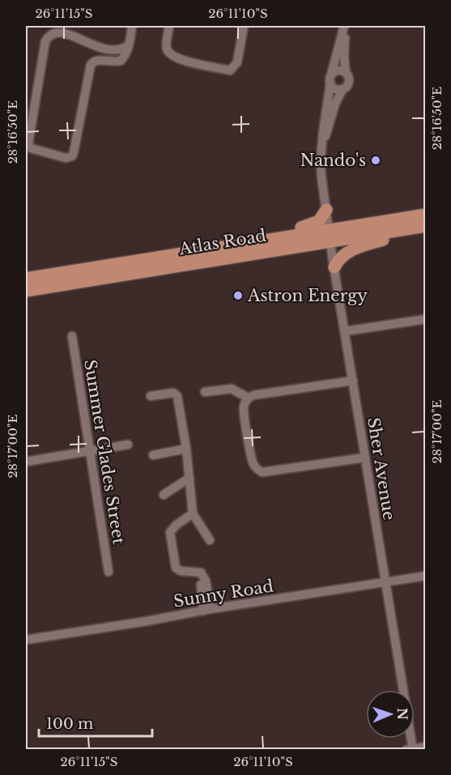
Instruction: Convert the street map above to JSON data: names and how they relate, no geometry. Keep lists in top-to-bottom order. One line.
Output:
{"streets":{"main road":["Atlas Road"],"street":["Summer Glades Street","Sher Avenue","Sunny Road"]},"crossings":[["Atlas Road","Sher Avenue"],["Sher Avenue","Sunny Road"]],"places":["Nando's","Astron Energy"],"scale_bar":"100 m","north":"right","coordinates":["26°11'15\"S","26°11'10\"S","28°16'50\"E","28°17'00\"E"]}
